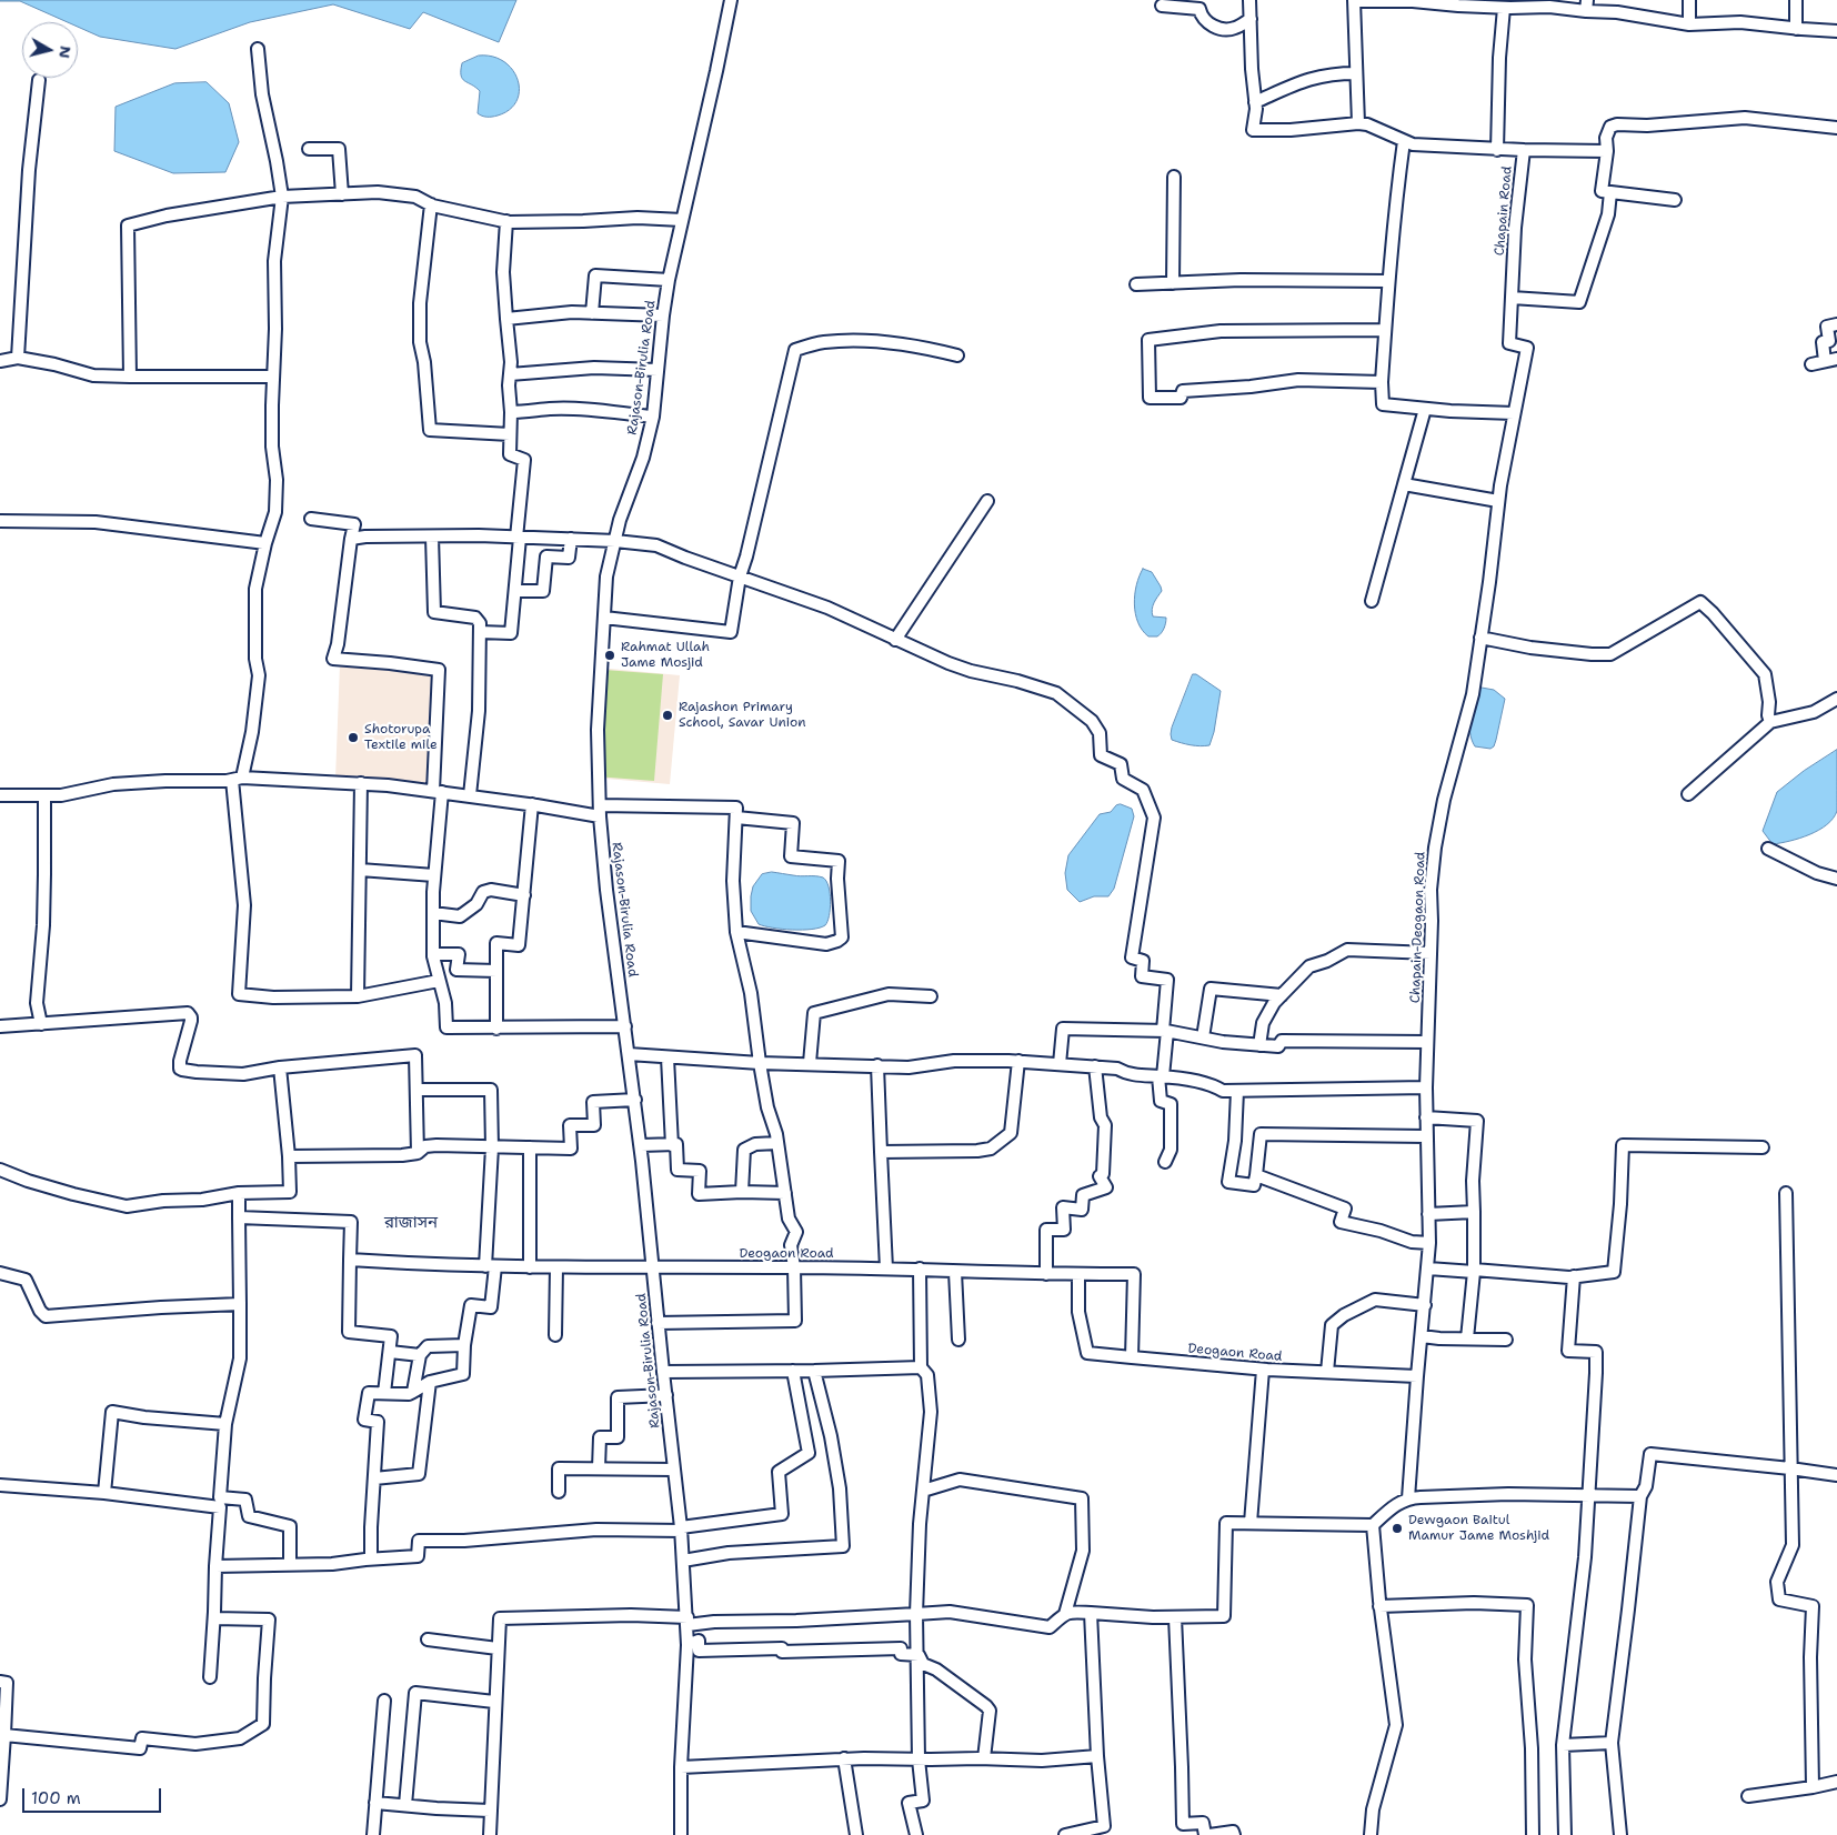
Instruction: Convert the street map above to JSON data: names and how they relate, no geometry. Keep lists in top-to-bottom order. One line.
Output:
{"streets":{"street":["Chapain Road","Rajason-Birulia Road","Chapain-Deogaon Road","Deogaon Road"]},"crossings":[["Chapain Road","Chapain-Deogaon Road"],["Rajason-Birulia Road","Deogaon Road"],["Chapain-Deogaon Road","Deogaon Road"]],"districts":["রাজাসন"],"places":["Rahmat Ullah Jame Mosjid","Rajashon Primary School, Savar Union","Shotorupa Textile mile","Dewgaon Baitul Mamur Jame Moshjid"],"scale_bar":"100 m","north":"right"}
